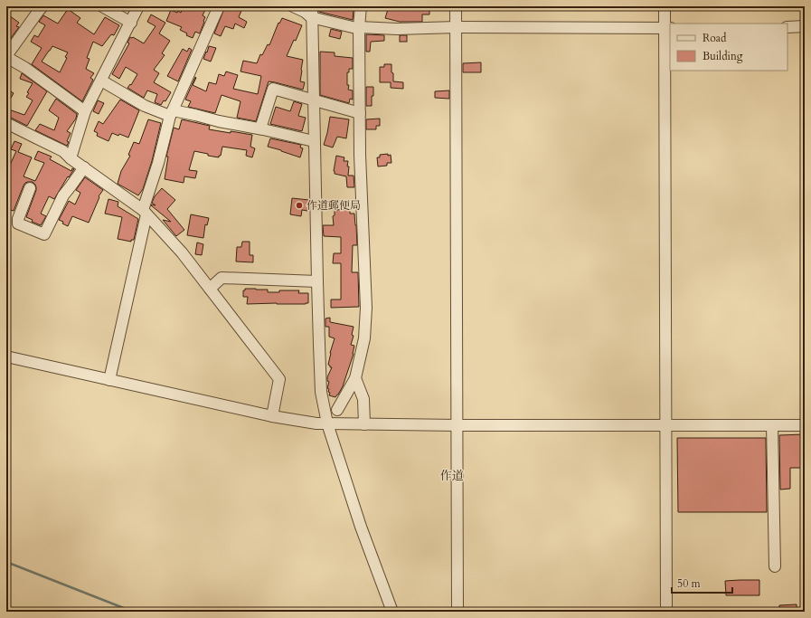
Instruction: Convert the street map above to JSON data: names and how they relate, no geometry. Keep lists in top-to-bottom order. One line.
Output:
{"districts":["作道"],"places":["作道郵便局"],"legend":["Road","Building"],"scale_bar":"50 m"}
